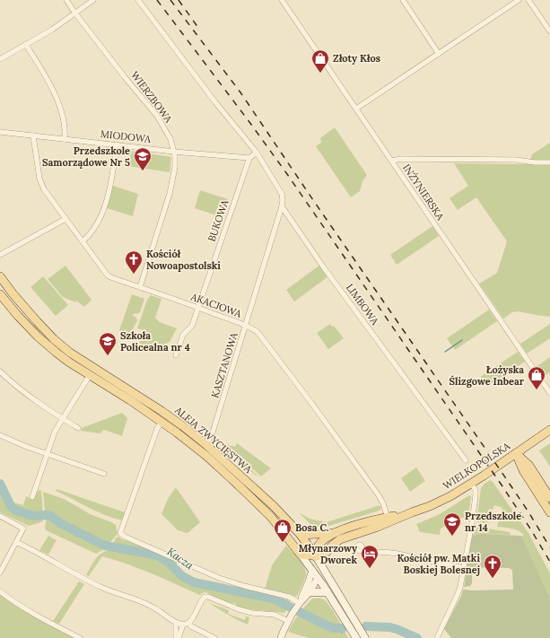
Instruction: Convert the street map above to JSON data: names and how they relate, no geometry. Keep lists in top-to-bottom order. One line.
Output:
{"streets":{"main road":["ALEJA ZWYCIĘSTWA","WIELKOPOLSKA"],"street":["WIERZBOWA","MIODOWA","INŻYNIERSKA","BUKOWA","LIMBOWA","AKACJOWA","KASZTANOWA"]},"crossings":[["WIERZBOWA","MIODOWA"],["WIERZBOWA","AKACJOWA"],["MIODOWA","BUKOWA"],["MIODOWA","AKACJOWA"],["BUKOWA","AKACJOWA"],["LIMBOWA","KASZTANOWA"],["AKACJOWA","KASZTANOWA"],["AKACJOWA","WIELKOPOLSKA"],["KASZTANOWA","ALEJA ZWYCIĘSTWA"],["ALEJA ZWYCIĘSTWA","WIELKOPOLSKA"]],"water":["Kacza"],"places":{"shop":["Złoty Kłos","Łożyska Ślizgowe Inbear","Bosa C."],"school or university":["Przedszkole Samorządowe Nr 5","Szkoła Policealna nr 4","Przedszkole nr 14"],"church":["Kościół Nowoapostolski","Kościół pw. Matki Boskiej Bolesnej"],"hotel":["Młynarzowy Dworek"]}}
